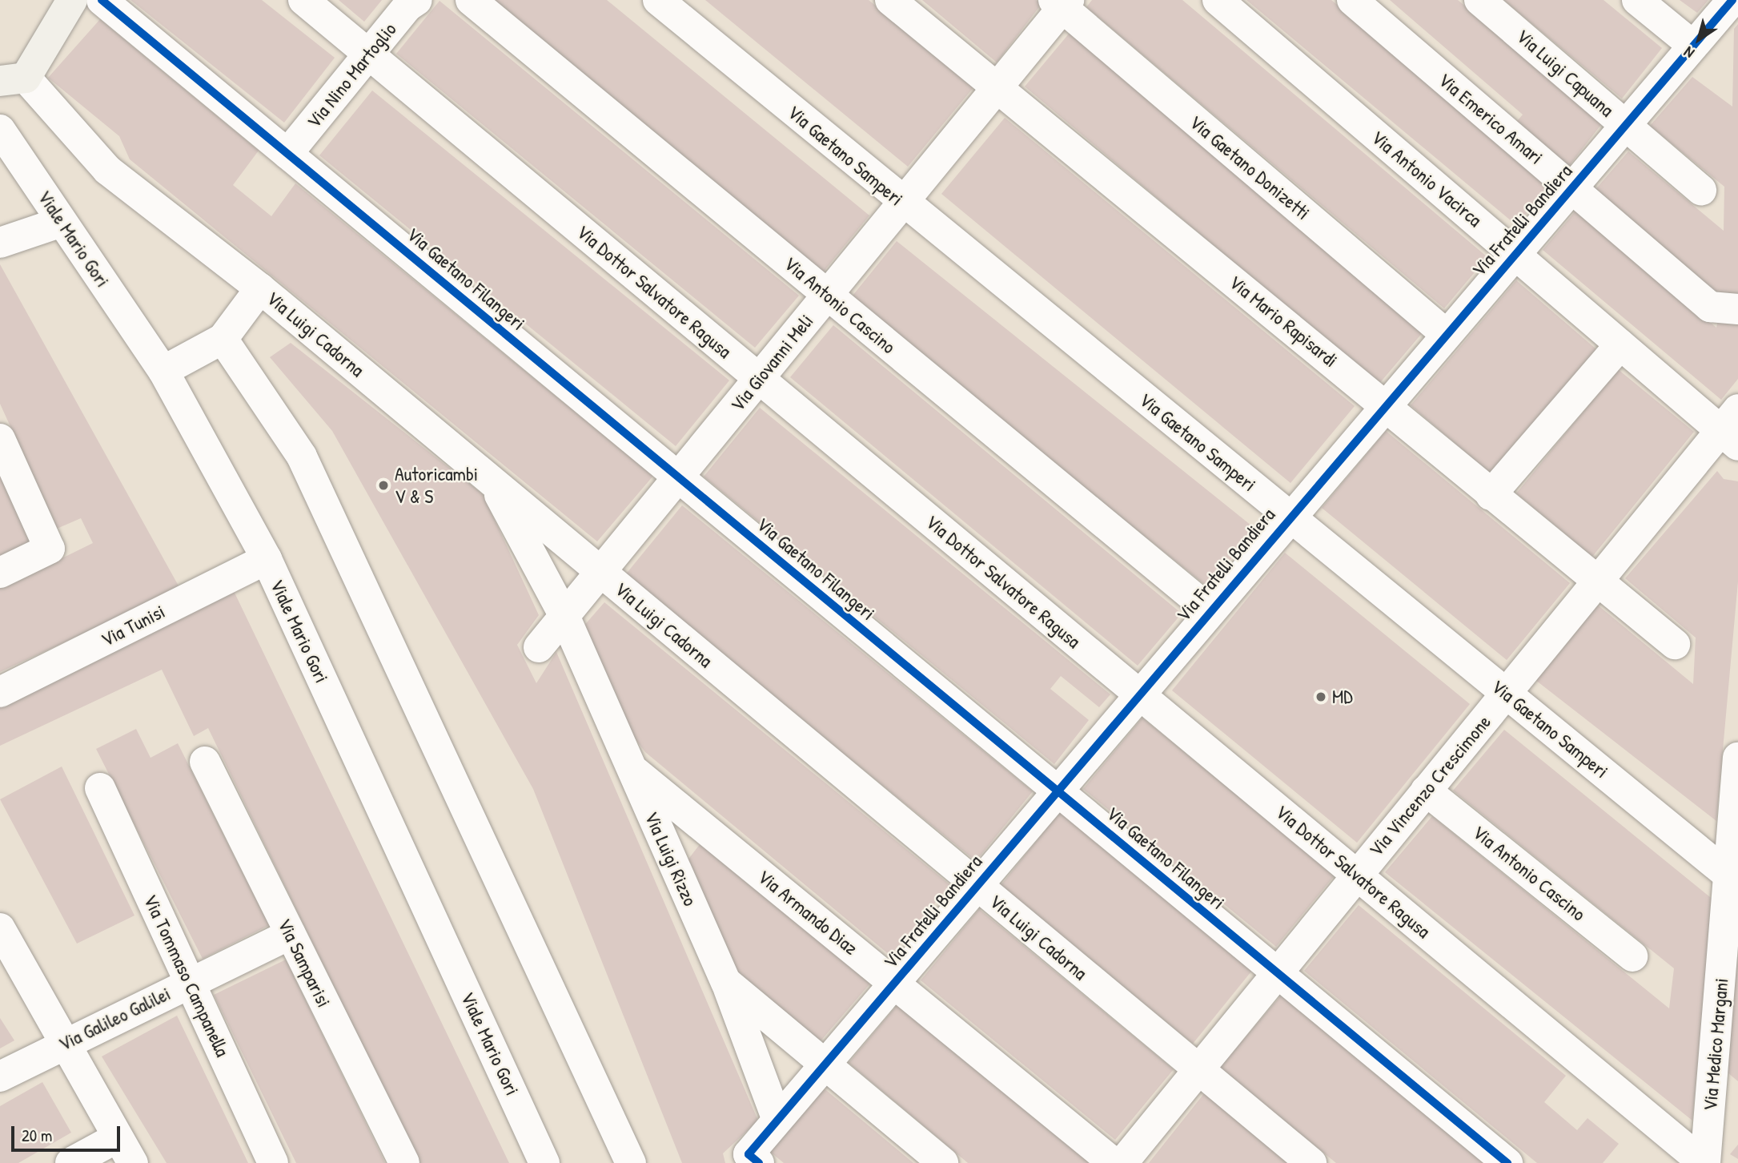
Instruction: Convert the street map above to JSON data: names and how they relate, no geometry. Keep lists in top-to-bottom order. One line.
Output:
{"streets":{"street":["Via Luigi Capuana","Via Nino Martoglio","Via Emerico Amari","Via Gaetano Samperi","Via Gaetano Donizetti","Via Antonio Vacirca","Via Fratelli Bandiera","Viale Mario Gori","Via Gaetano Filangeri","Via Dottor Salvatore Ragusa","Via Antonio Cascino","Via Mario Rapisardi","Via Luigi Cadorna","Via Giovanni Meli","Via Tunisi","Via Vincenzo Crescimone","Via Luigi Rizzo","Via Armando Diaz","Via Samparisi","Via Tommaso Campanella","Via Galileo Galilei","Via Medico Margani"]},"crossings":[["Via Luigi Capuana","Via Fratelli Bandiera"],["Via Nino Martoglio","Via Gaetano Filangeri"],["Via Nino Martoglio","Via Dottor Salvatore Ragusa"],["Via Emerico Amari","Via Fratelli Bandiera"],["Via Gaetano Samperi","Via Fratelli Bandiera"],["Via Gaetano Samperi","Via Giovanni Meli"],["Via Gaetano Samperi","Via Vincenzo Crescimone"],["Via Gaetano Samperi","Via Medico Margani"],["Via Gaetano Donizetti","Via Fratelli Bandiera"],["Via Gaetano Donizetti","Via Giovanni Meli"],["Via Antonio Vacirca","Via Fratelli Bandiera"],["Via Antonio Vacirca","Via Vincenzo Crescimone"],["Via Fratelli Bandiera","Via Gaetano Filangeri"],["Via Fratelli Bandiera","Via Dottor Salvatore Ragusa"],["Via Fratelli Bandiera","Via Antonio Cascino"],["Via Fratelli Bandiera","Via Mario Rapisardi"],["Via Fratelli Bandiera","Via Luigi Cadorna"],["Via Fratelli Bandiera","Via Luigi Rizzo"],["Via Fratelli Bandiera","Via Armando Diaz"],["Viale Mario Gori","Via Tunisi"],["Via Gaetano Filangeri","Via Giovanni Meli"],["Via Gaetano Filangeri","Via Vincenzo Crescimone"],["Via Dottor Salvatore Ragusa","Via Giovanni Meli"],["Via Dottor Salvatore Ragusa","Via Vincenzo Crescimone"],["Via Dottor Salvatore Ragusa","Via Medico Margani"],["Via Antonio Cascino","Via Giovanni Meli"],["Via Antonio Cascino","Via Vincenzo Crescimone"],["Via Mario Rapisardi","Via Giovanni Meli"],["Via Mario Rapisardi","Via Vincenzo Crescimone"],["Via Luigi Cadorna","Via Giovanni Meli"],["Via Luigi Cadorna","Via Vincenzo Crescimone"],["Via Luigi Cadorna","Via Luigi Rizzo"],["Via Giovanni Meli","Via Luigi Rizzo"],["Via Luigi Rizzo","Via Armando Diaz"],["Via Samparisi","Via Galileo Galilei"],["Via Tommaso Campanella","Via Galileo Galilei"]],"places":["Autoricambi V & S","MD"],"scale_bar":"20 m","north":"bottom left"}
